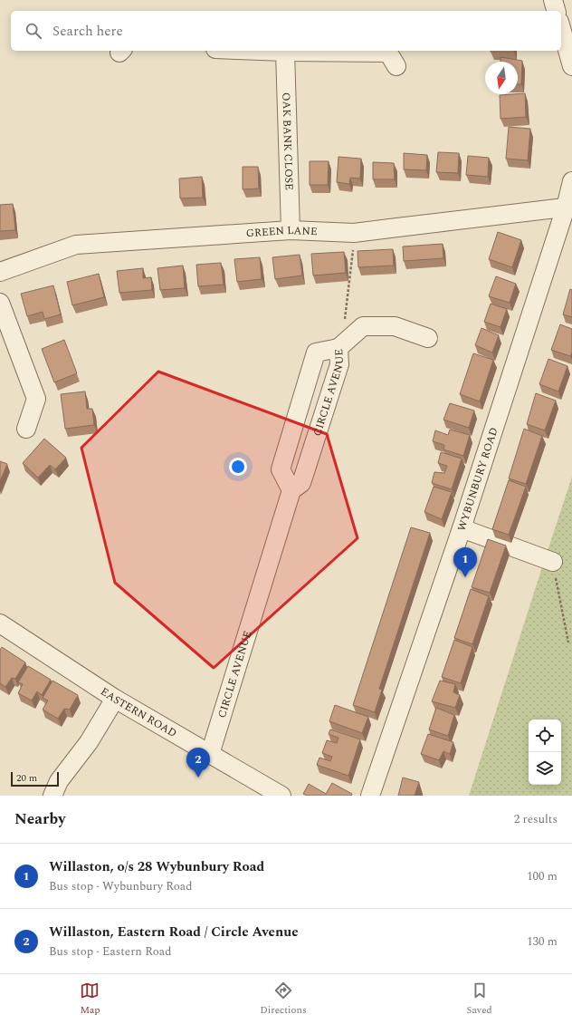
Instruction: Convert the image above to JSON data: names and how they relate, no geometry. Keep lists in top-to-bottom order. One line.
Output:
{"streets":{"street":["OAK BANK CLOSE","GREEN LANE","CIRCLE AVENUE","WYBUNBURY ROAD","EASTERN ROAD"]},"crossings":[["OAK BANK CLOSE","GREEN LANE"],["GREEN LANE","WYBUNBURY ROAD"],["CIRCLE AVENUE","EASTERN ROAD"]],"scale_bar":"20 m","north":"bottom","page":{"search":"Search here","pins":["1","2"],"scale":"20 m","heading":["Nearby","2 results"],"list":[{"mark":"1","name":"Willaston, o/s 28 Wybunbury Road","note":"Bus stop · Wybunbury Road","value":"100 m"},{"mark":"2","name":"Willaston, Eastern Road / Circle Avenue","note":"Bus stop · Eastern Road","value":"130 m"}],"nav":["Map","Directions","Saved"]}}
